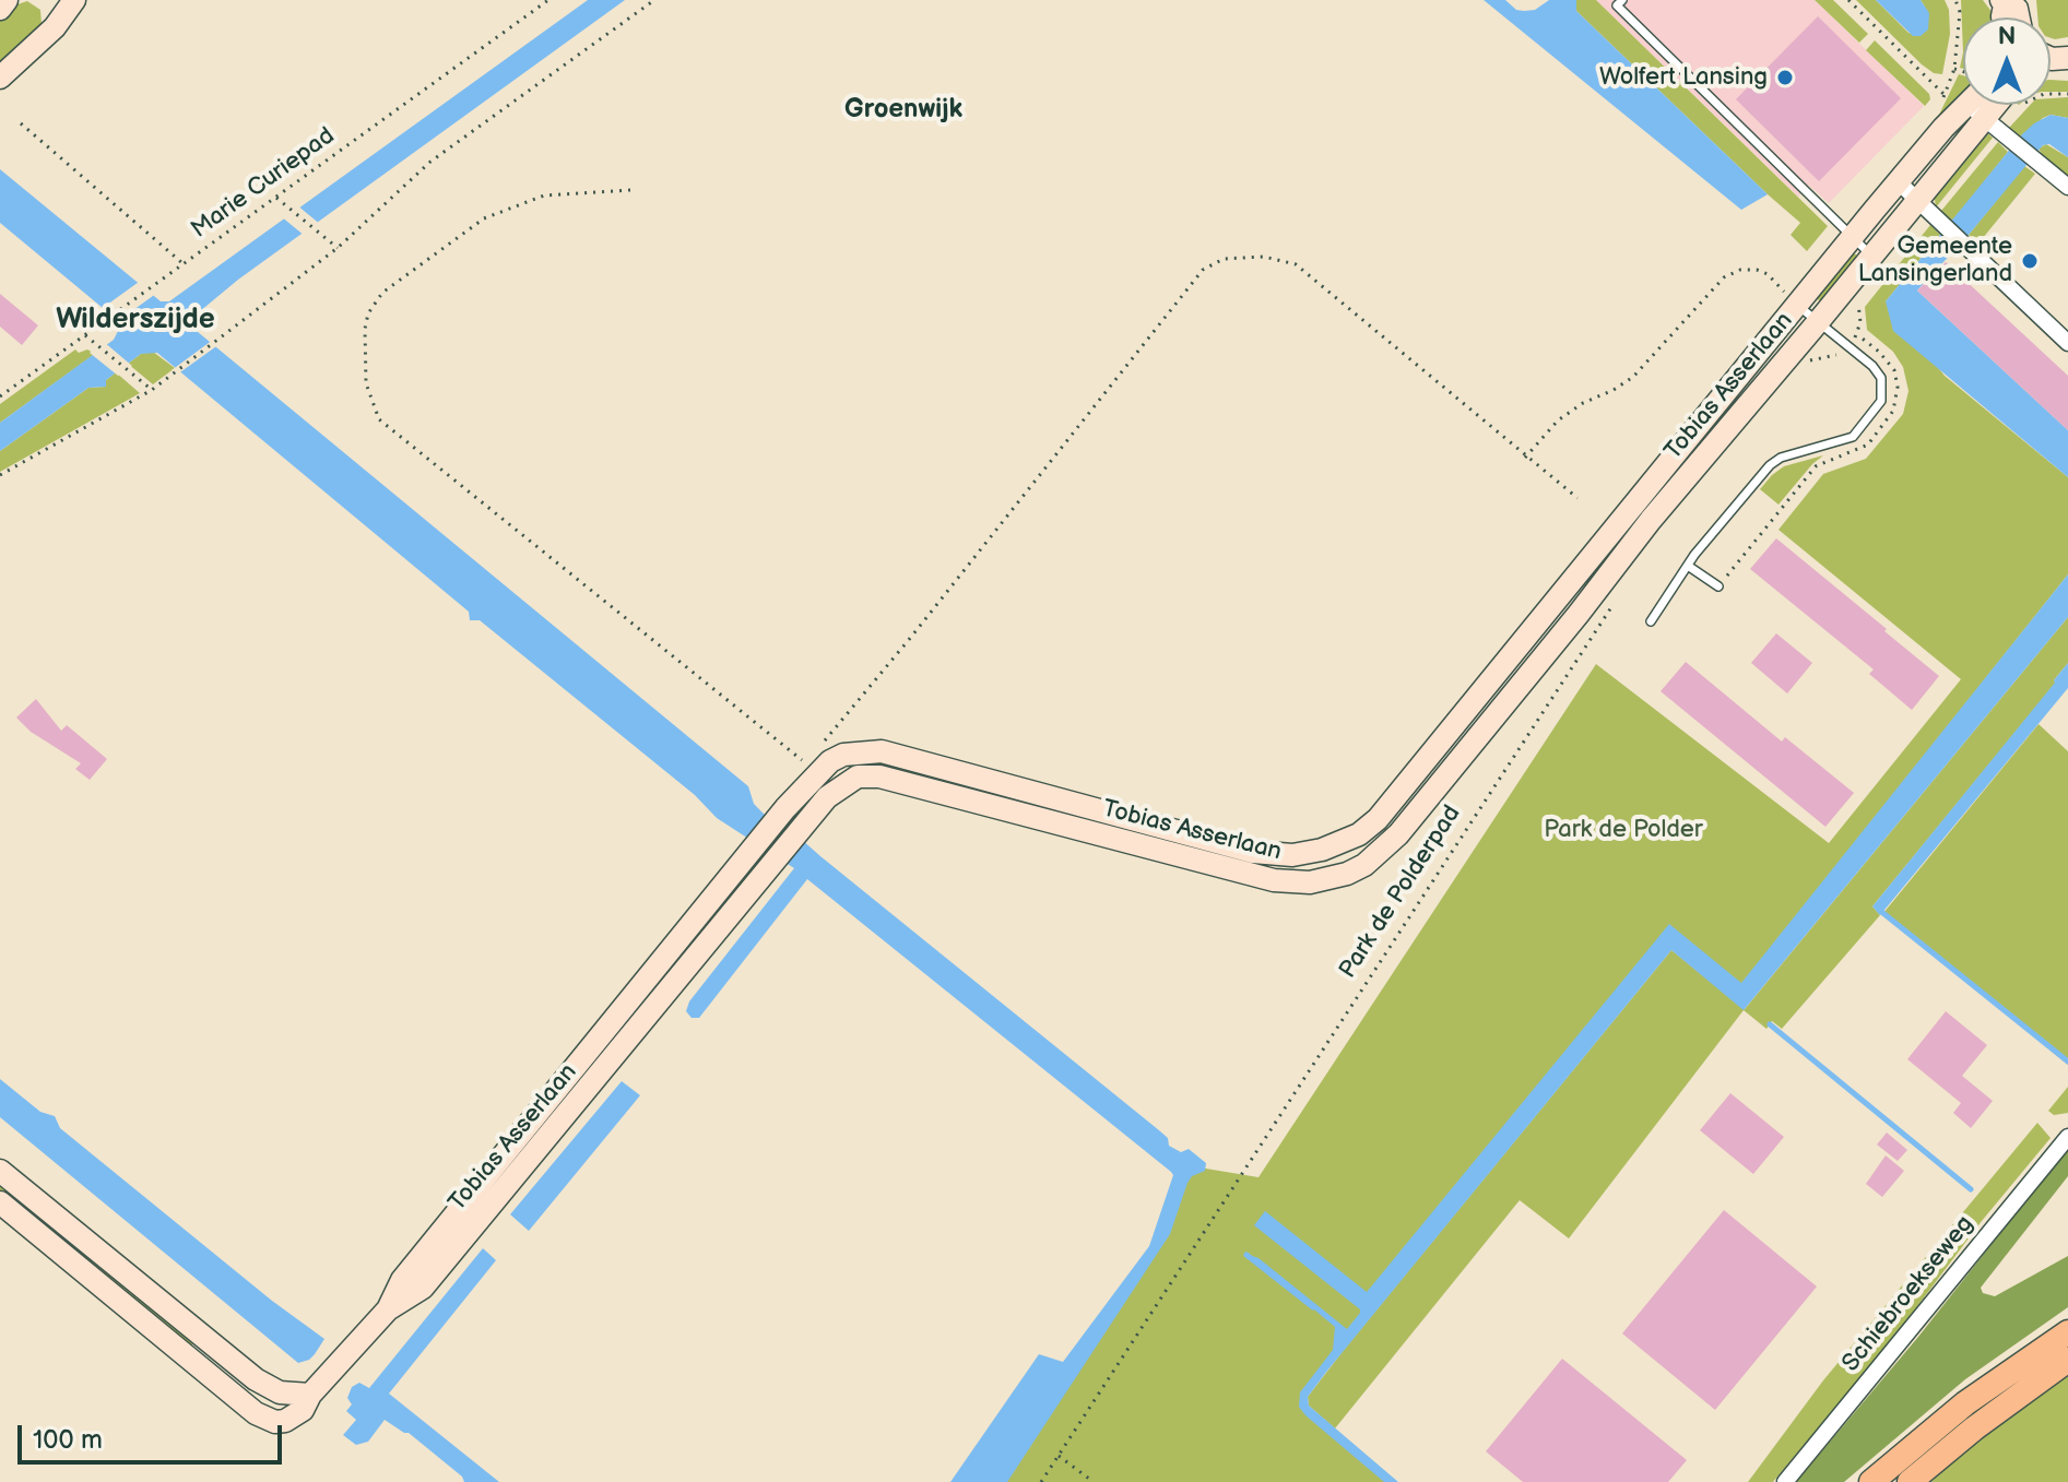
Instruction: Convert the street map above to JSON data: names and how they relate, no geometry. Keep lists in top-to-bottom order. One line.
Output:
{"streets":{"street":["Tobias Asserlaan","Schiebroekseweg"],"path":["Marie Curiepad","Park de Polderpad"]},"districts":["Groenwijk","Wilderszijde"],"parks":["Park de Polder"],"places":["Wolfert Lansing","Gemeente Lansingerland"],"scale_bar":"100 m","north":"top"}
